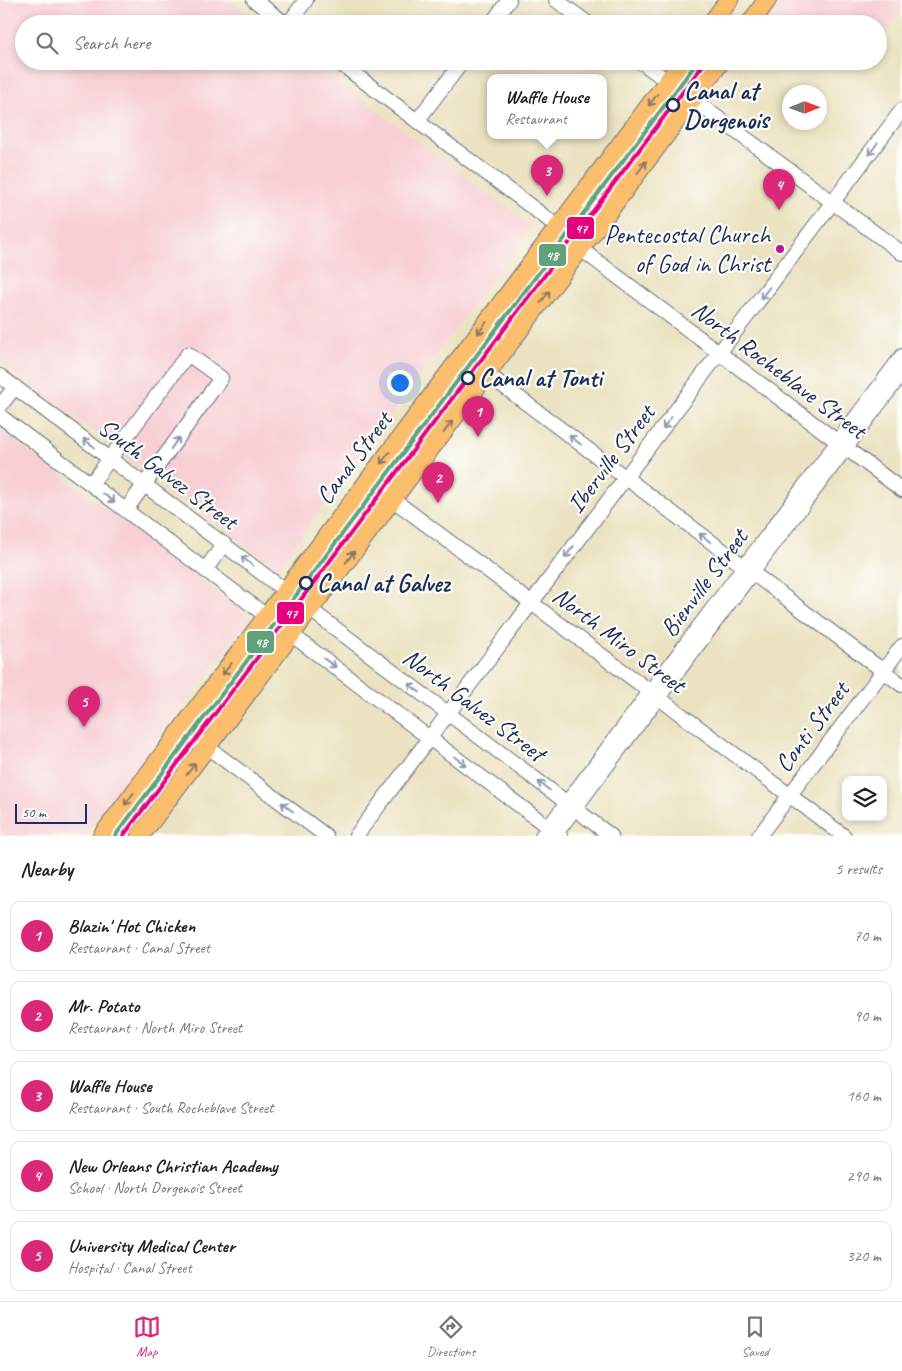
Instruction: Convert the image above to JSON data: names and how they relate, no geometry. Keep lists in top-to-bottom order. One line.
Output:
{"streets":{"main road":["Canal Street"],"street":["North Rocheblave Street","Iberville Street","South Galvez Street","Bienville Street","North Miro Street","North Galvez Street","Conti Street"]},"crossings":[["North Rocheblave Street","Canal Street"],["North Rocheblave Street","Iberville Street"],["North Rocheblave Street","Bienville Street"],["Canal Street","South Galvez Street"],["Canal Street","North Miro Street"],["Iberville Street","North Miro Street"],["Iberville Street","North Galvez Street"],["South Galvez Street","North Galvez Street"],["Bienville Street","North Miro Street"],["Bienville Street","North Galvez Street"],["North Miro Street","Conti Street"]],"one_way":["Iberville Street"],"places":["Canal at Dorgenois","Pentecostal Church of God in Christ","Canal at Tonti","Canal at Galvez"],"lines":["transit line 48","transit line 47"],"scale_bar":"50 m","north":"right","page":{"search":"Search here","popup":["Waffle House","Restaurant"],"pins":["3","4","1","2","5"],"scale":"50 m","heading":["Nearby","5 results"],"list":[{"mark":"1","name":"Blazin' Hot Chicken","note":"Restaurant · Canal Street","value":"70 m"},{"mark":"2","name":"Mr. Potato","note":"Restaurant · North Miro Street","value":"90 m"},{"mark":"3","name":"Waffle House","note":"Restaurant · South Rocheblave Street","value":"160 m"},{"mark":"4","name":"New Orleans Christian Academy","note":"School · North Dorgenois Street","value":"290 m"},{"mark":"5","name":"University Medical Center","note":"Hospital · Canal Street","value":"320 m"}],"nav":["Map","Directions","Saved"]}}
